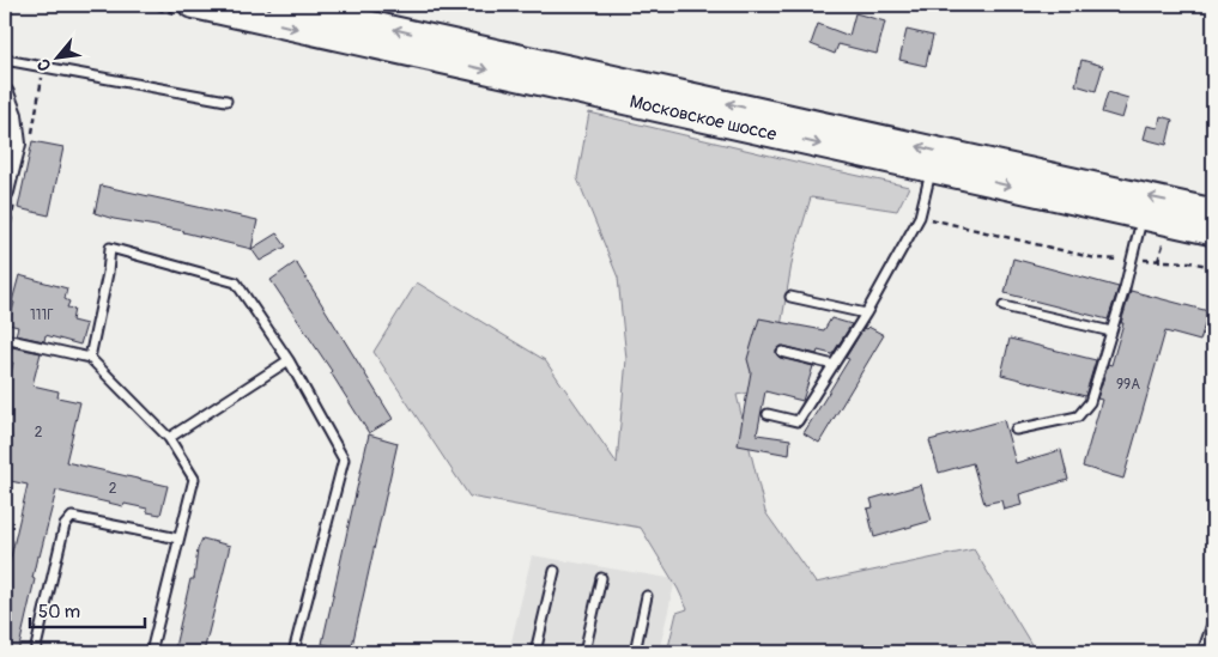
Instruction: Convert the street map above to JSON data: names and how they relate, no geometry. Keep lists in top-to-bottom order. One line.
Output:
{"streets":{"main road":["Московское шоссе"]},"house_numbers":["111Г","99А","2","2"],"scale_bar":"50 m","north":"bottom left"}
